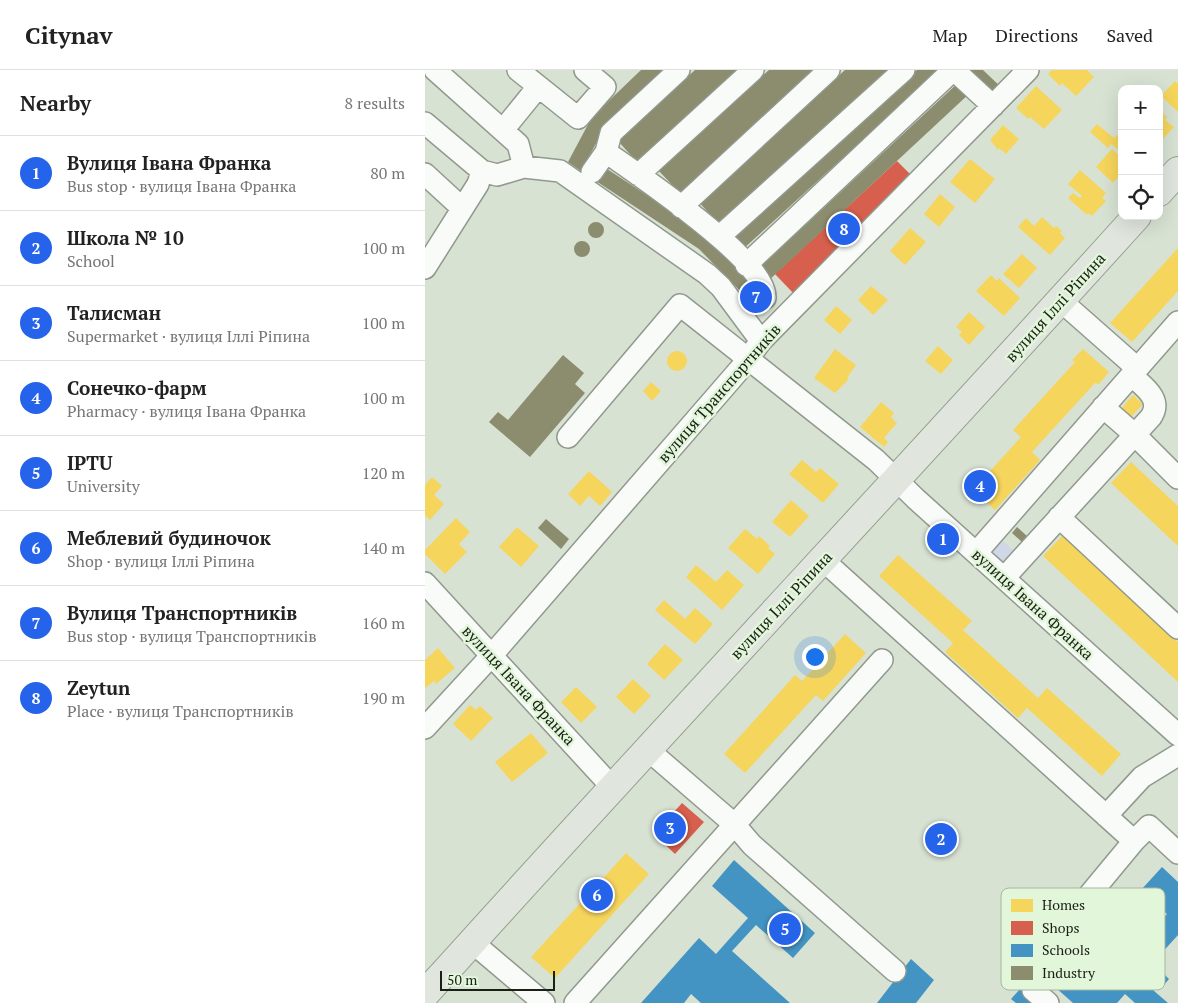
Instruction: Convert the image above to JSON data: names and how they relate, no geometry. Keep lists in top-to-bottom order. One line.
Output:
{"streets":{"main road":["вулиця Іллі Ріпина"],"street":["вулиця Транспортників","вулиця Івана Франка"]},"crossings":[["вулиця Іллі Ріпина","вулиця Івана Франка"],["вулиця Транспортників","вулиця Івана Франка"]],"legend":["Homes","Shops","Schools","Industry"],"scale_bar":"50 m","page":{"header":"Citynav","nav":["Map","Directions","Saved"],"heading":["Nearby","8 results"],"map_buttons":["+","−"],"list":[{"mark":"1","name":"Вулиця Івана Франка","note":"Bus stop · вулиця Івана Франка","value":"80 m"},{"mark":"2","name":"Школа № 10","note":"School","value":"100 m"},{"mark":"3","name":"Талисман","note":"Supermarket · вулиця Іллі Ріпина","value":"100 m"},{"mark":"4","name":"Сонечко-фарм","note":"Pharmacy · вулиця Івана Франка","value":"100 m"},{"mark":"5","name":"IPTU","note":"University","value":"120 m"},{"mark":"6","name":"Меблевий будиночок","note":"Shop · вулиця Іллі Ріпина","value":"140 m"},{"mark":"7","name":"Вулиця Транспортників","note":"Bus stop · вулиця Транспортників","value":"160 m"},{"mark":"8","name":"Zeytun","note":"Place · вулиця Транспортників","value":"190 m"}],"pins":["8","7","4","1","3","2","6","5"],"scale":"50 m"}}
